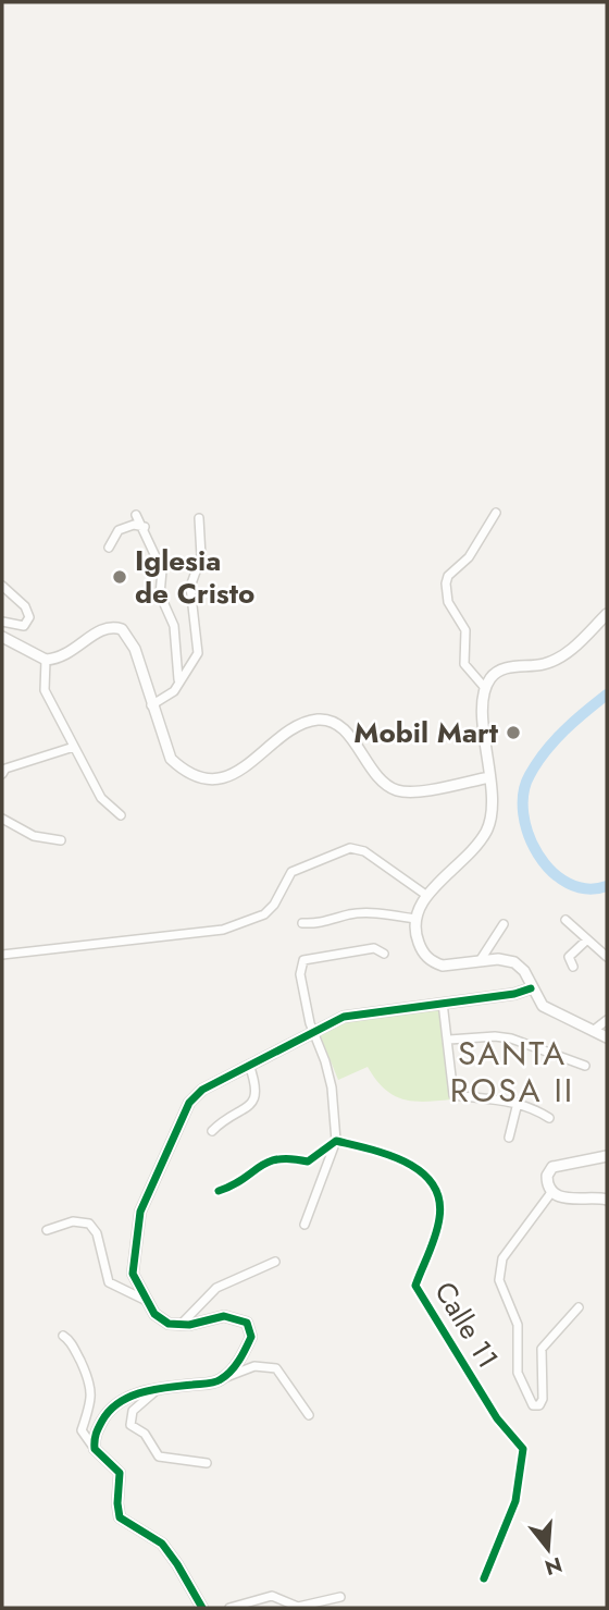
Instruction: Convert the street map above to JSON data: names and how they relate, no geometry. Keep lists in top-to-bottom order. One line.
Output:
{"streets":{"street":["Calle 11"]},"districts":["SANTA ROSA II"],"places":["Iglesia de Cristo","Mobil Mart"],"north":"bottom"}
